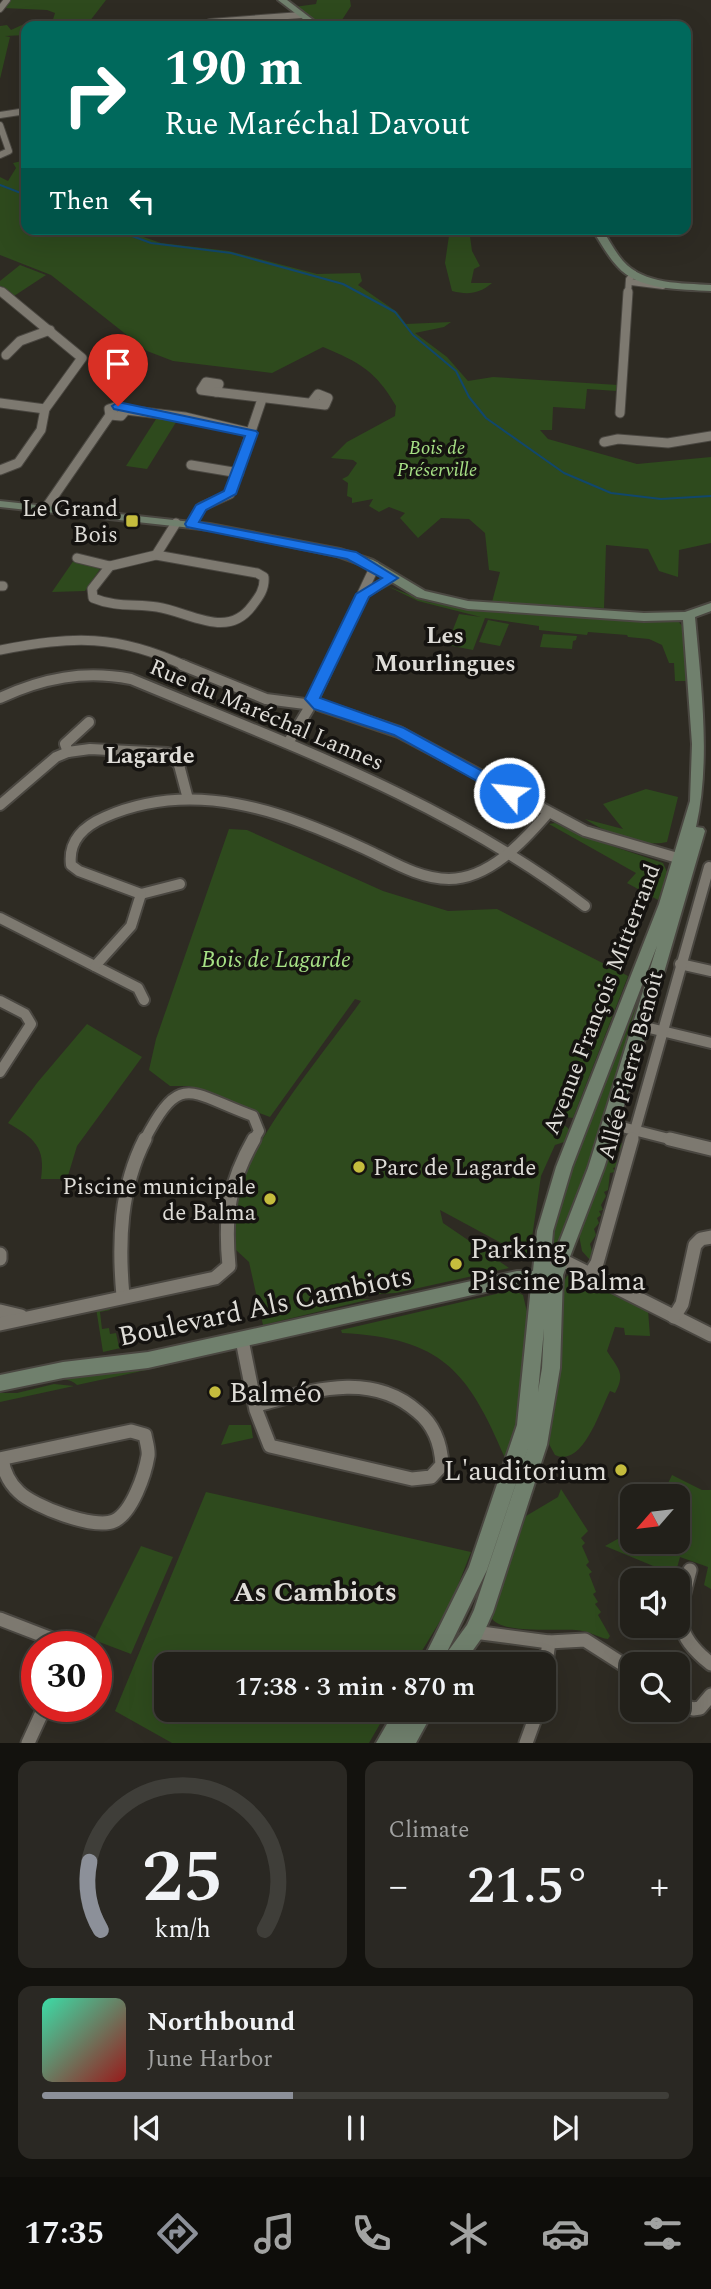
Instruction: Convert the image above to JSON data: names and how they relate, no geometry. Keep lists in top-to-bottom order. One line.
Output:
{"streets":{"street":["Rue du Maréchal Lannes","Avenue François Mitterrand","Allée Pierre Benoît","Boulevard Als Cambiots"]},"crossings":[["Avenue François Mitterrand","Boulevard Als Cambiots"]],"districts":["Les Mourlingues","Lagarde","As Cambiots"],"parks":["Bois de Préserville","Bois de Lagarde"],"places":{"transit":["Le Grand Bois"],"other":["Parc de Lagarde","Piscine municipale de Balma","Parking Piscine Balma","Balméo","L'auditorium"]},"north":"bottom left","page":{"turn":["190 m","Rue Maréchal Davout"],"then":"Then","limit":"30","trip":"17:38 · 3 min · 870 m","tile":"Climate","heat":["−","21.5°","+"],"song":["Northbound","June Harbor"],"tabs":"17:35","gauge":["25","km/h"]}}
